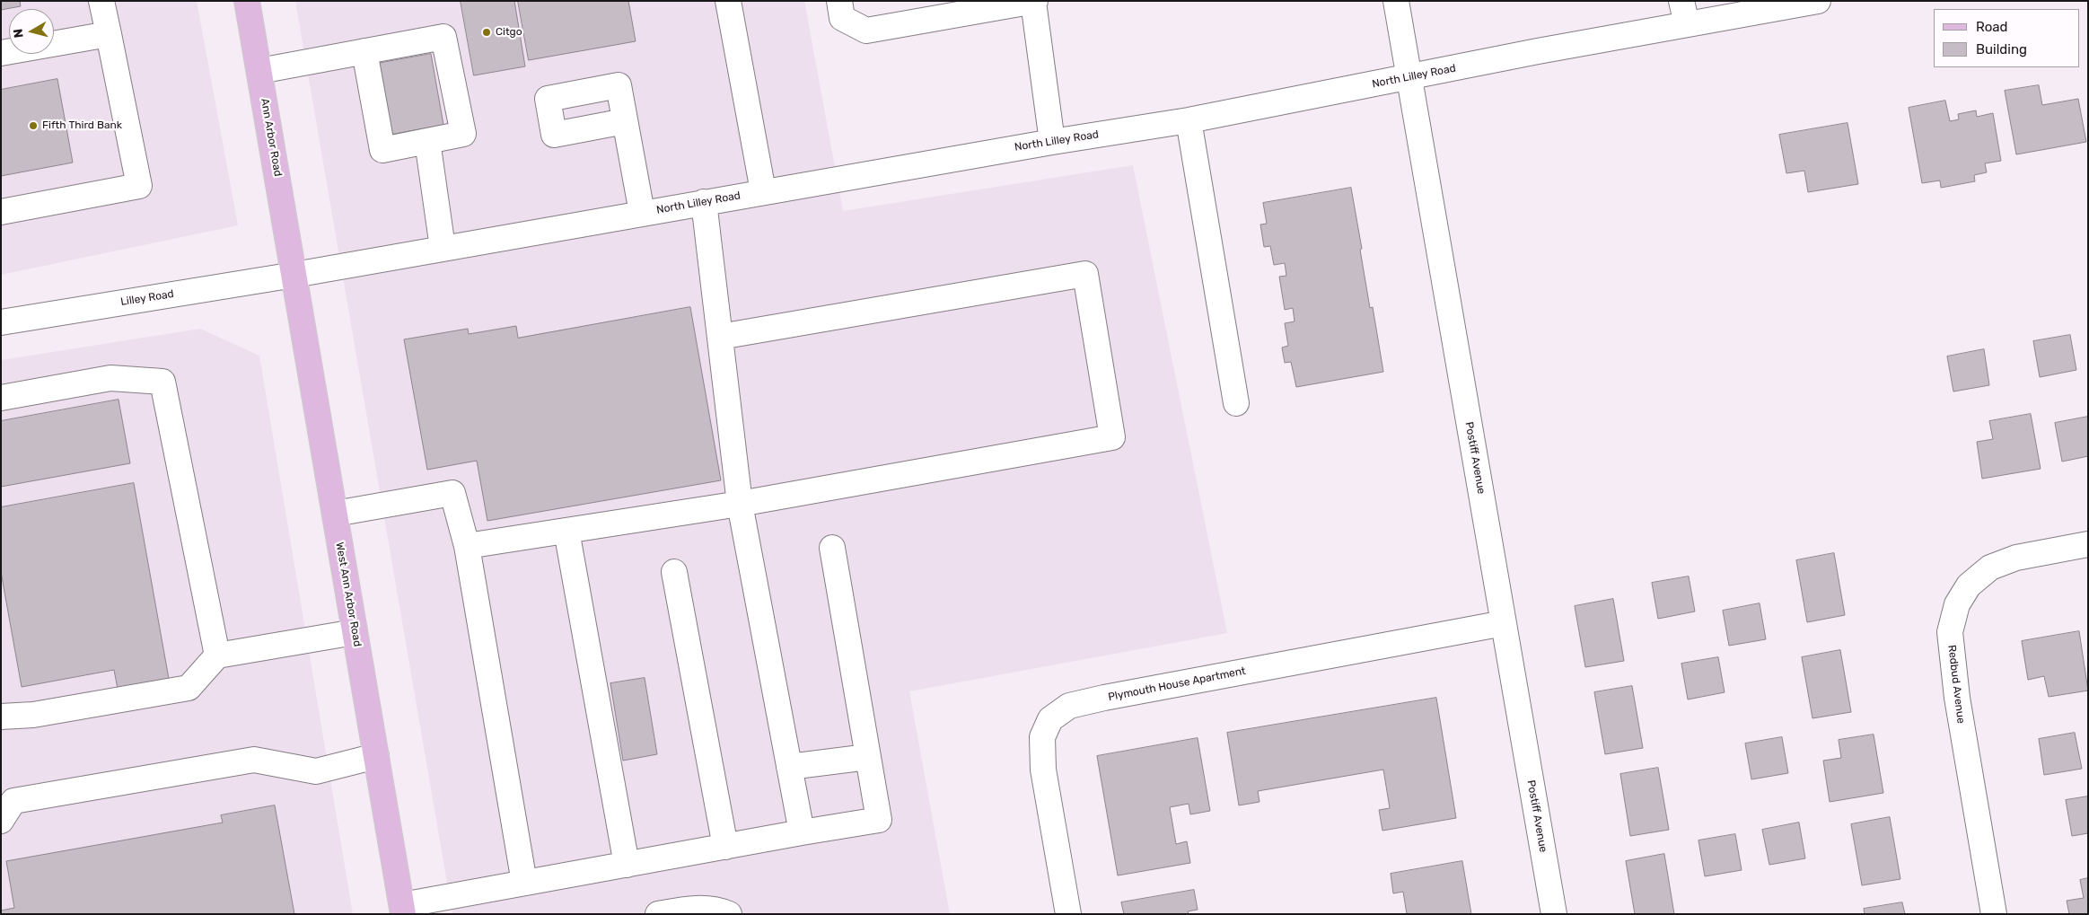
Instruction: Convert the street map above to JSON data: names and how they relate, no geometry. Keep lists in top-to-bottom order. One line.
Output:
{"streets":{"main road":["Ann Arbor Road","West Ann Arbor Road"],"street":["North Lilley Road","Lilley Road","Postiff Avenue","Plymouth House Apartment","Redbud Avenue"]},"crossings":[["North Lilley Road","Ann Arbor Road"],["North Lilley Road","Lilley Road"],["North Lilley Road","Postiff Avenue"],["North Lilley Road","West Ann Arbor Road"],["Ann Arbor Road","Lilley Road"],["Ann Arbor Road","West Ann Arbor Road"],["Lilley Road","West Ann Arbor Road"],["Postiff Avenue","Plymouth House Apartment"]],"places":["Citgo","Fifth Third Bank"],"legend":["Road","Building"],"north":"left"}
